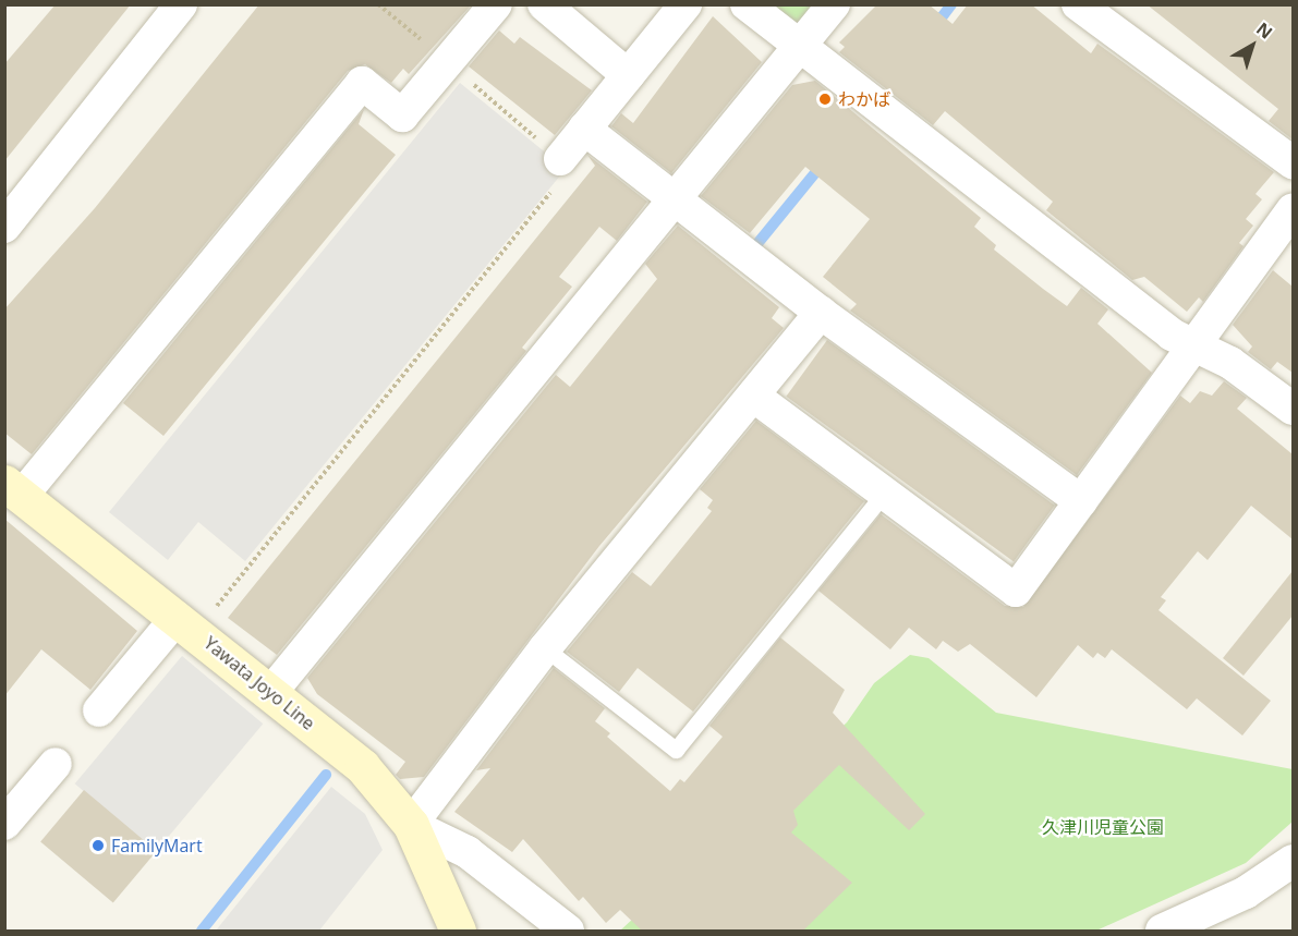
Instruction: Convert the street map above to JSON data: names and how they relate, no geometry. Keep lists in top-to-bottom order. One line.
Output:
{"streets":{"main road":["Yawata Joyo Line"]},"parks":["久津川児童公園"],"places":["わかば","FamilyMart"],"north":"top right"}
